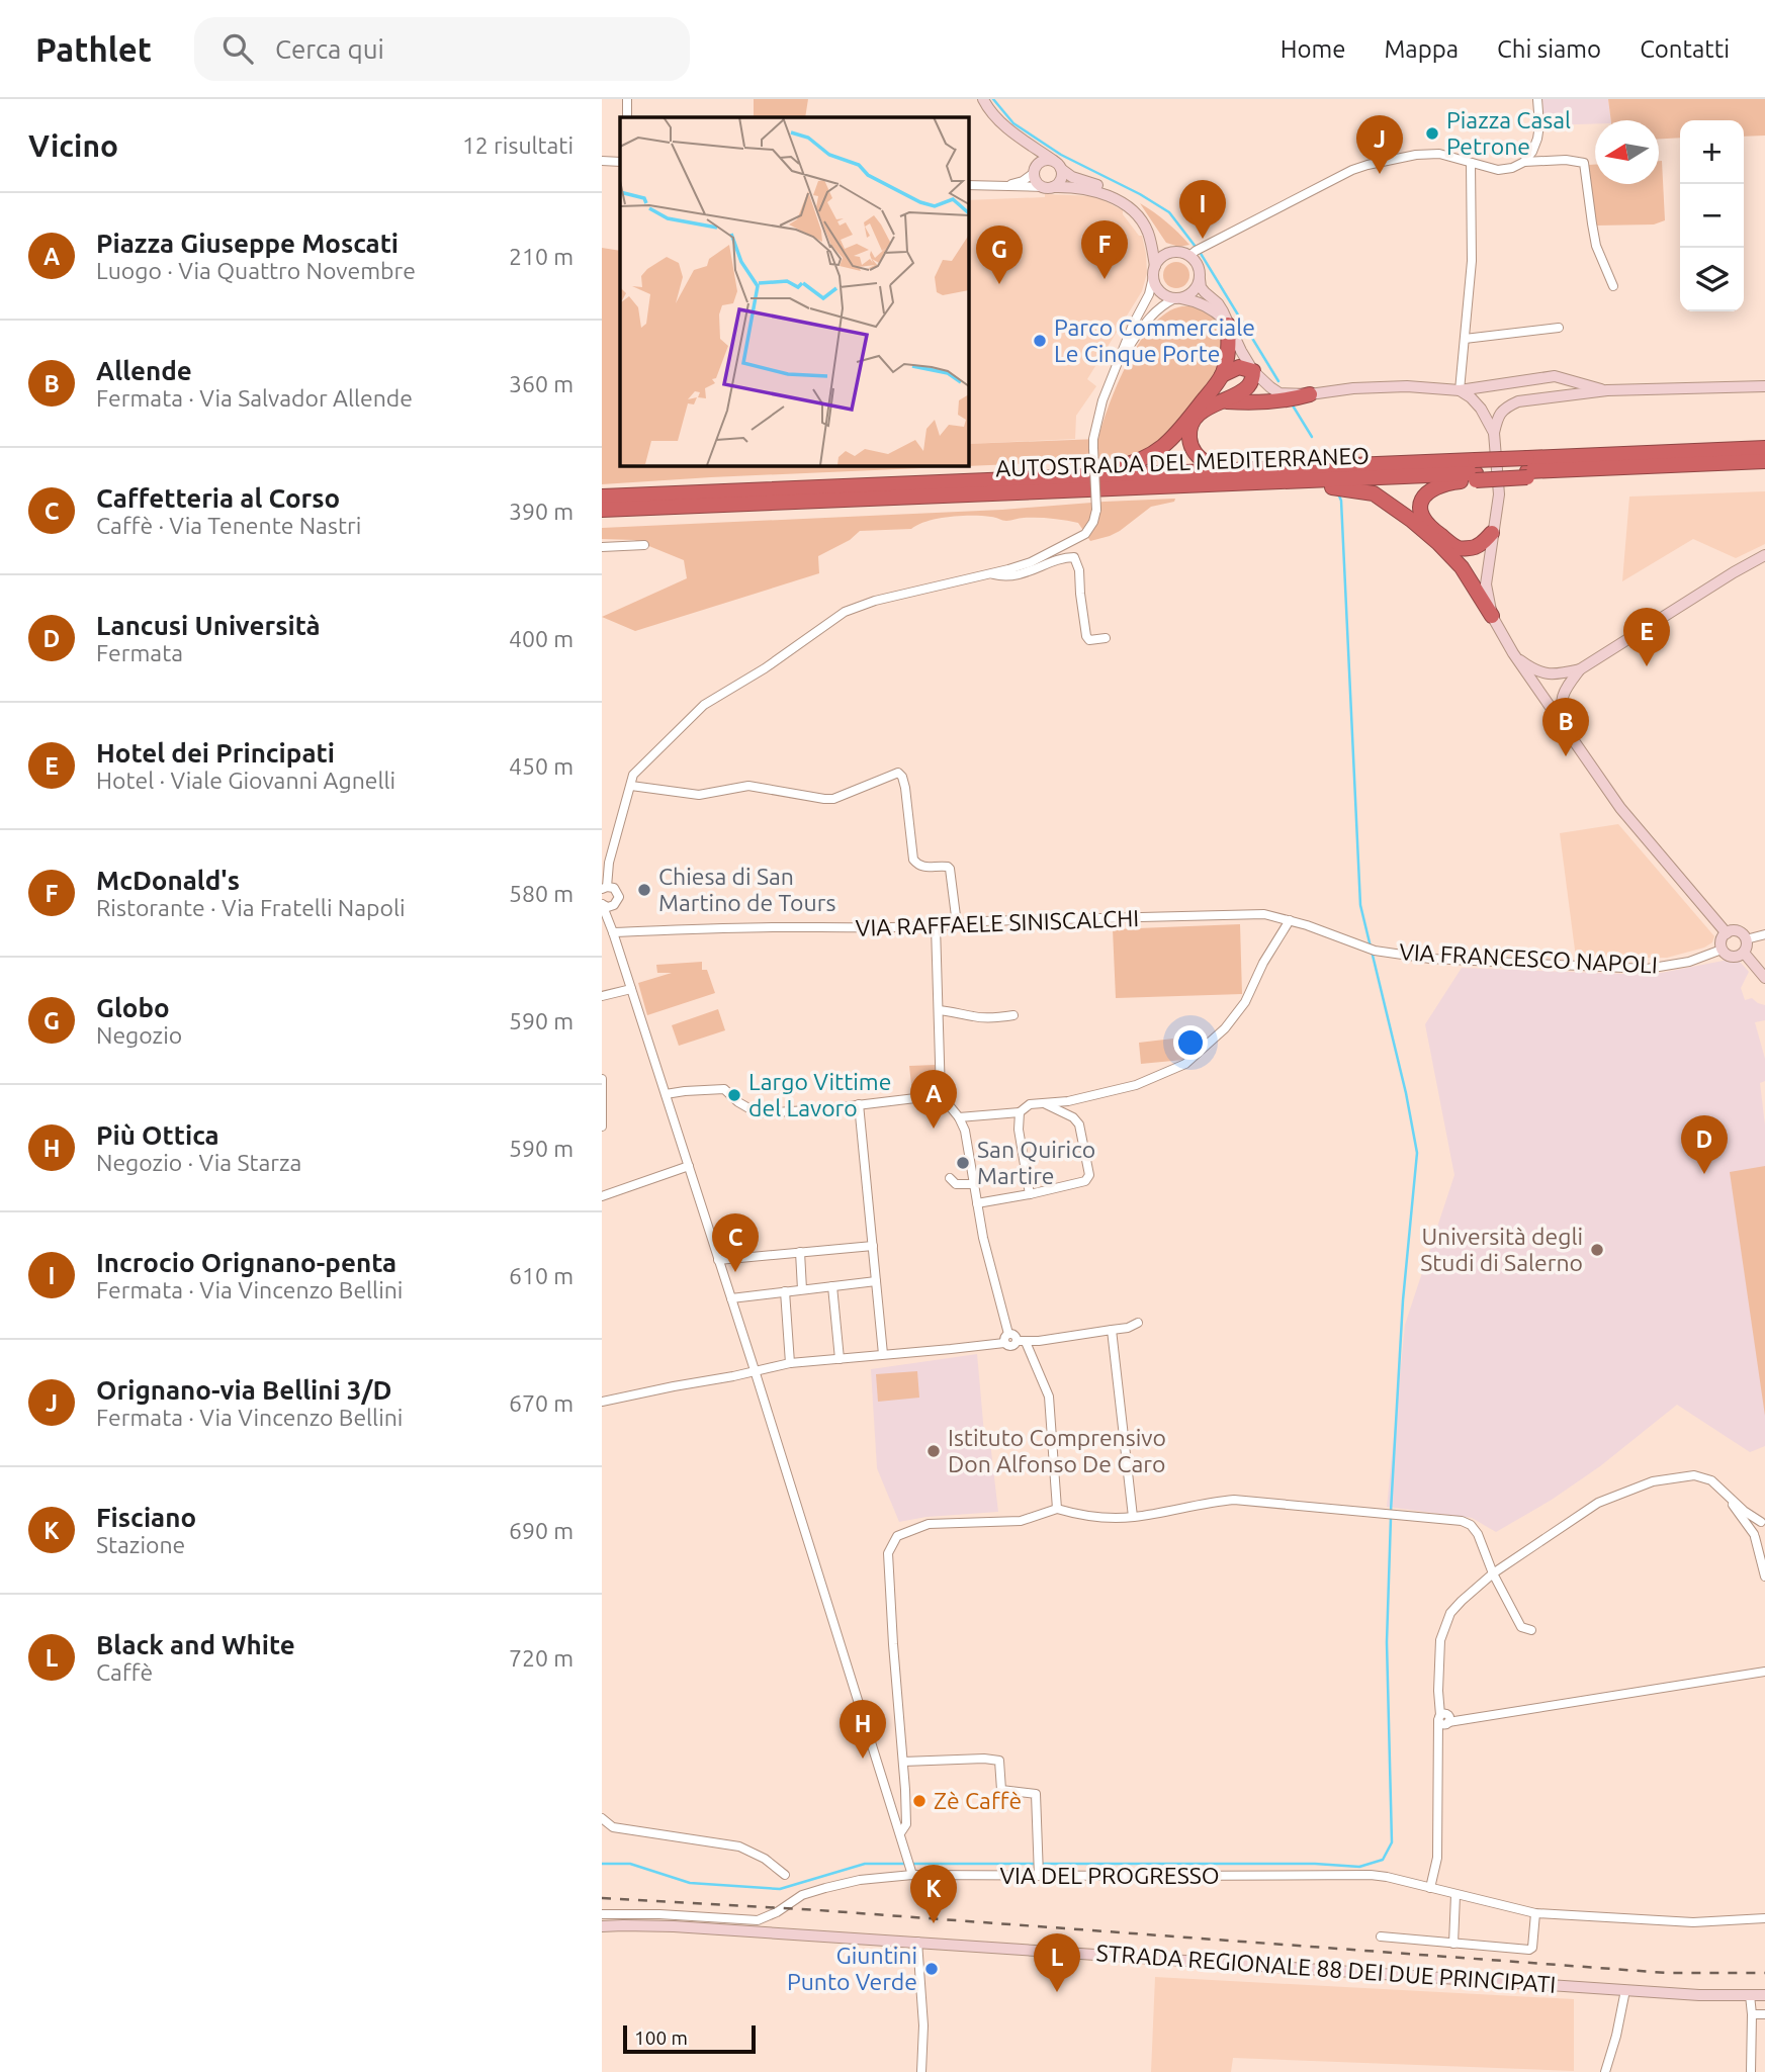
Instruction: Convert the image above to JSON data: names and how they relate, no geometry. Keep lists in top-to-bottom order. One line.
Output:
{"streets":{"highway":["AUTOSTRADA DEL MEDITERRANEO"],"street":["VIA RAFFAELE SINISCALCHI","VIA FRANCESCO NAPOLI","VIA DEL PROGRESSO","STRADA REGIONALE 88 DEI DUE PRINCIPATI"]},"crossings":[["VIA RAFFAELE SINISCALCHI","VIA FRANCESCO NAPOLI"]],"places":["Piazza Casal Petrone","Parco Commerciale Le Cinque Porte","Chiesa di San Martino de Tours","Largo Vittime del Lavoro","San Quirico Martire","Università degli Studi di Salerno","Istituto Comprensivo Don Alfonso De Caro","Zè Caffè","Giuntini Punto Verde"],"scale_bar":"100 m","north":"left","page":{"header":"Pathlet","search":"Cerca qui","nav":["Home","Mappa","Chi siamo","Contatti"],"heading":["Vicino","12 risultati"],"pins":["J","I","F","G","E","B","A","D","C","H","K","L"],"map_buttons":["+","−"],"list":[{"mark":"A","name":"Piazza Giuseppe Moscati","note":"Luogo · Via Quattro Novembre","value":"210 m"},{"mark":"B","name":"Allende","note":"Fermata · Via Salvador Allende","value":"360 m"},{"mark":"C","name":"Caffetteria al Corso","note":"Caffè · Via Tenente Nastri","value":"390 m"},{"mark":"D","name":"Lancusi Università","note":"Fermata","value":"400 m"},{"mark":"E","name":"Hotel dei Principati","note":"Hotel · Viale Giovanni Agnelli","value":"450 m"},{"mark":"F","name":"McDonald's","note":"Ristorante · Via Fratelli Napoli","value":"580 m"},{"mark":"G","name":"Globo","note":"Negozio","value":"590 m"},{"mark":"H","name":"Più Ottica","note":"Negozio · Via Starza","value":"590 m"},{"mark":"I","name":"Incrocio Orignano-penta","note":"Fermata · Via Vincenzo Bellini","value":"610 m"},{"mark":"J","name":"Orignano-via Bellini 3/D","note":"Fermata · Via Vincenzo Bellini","value":"670 m"},{"mark":"K","name":"Fisciano","note":"Stazione","value":"690 m"},{"mark":"L","name":"Black and White","note":"Caffè","value":"720 m"}],"scale":"100 m"}}
